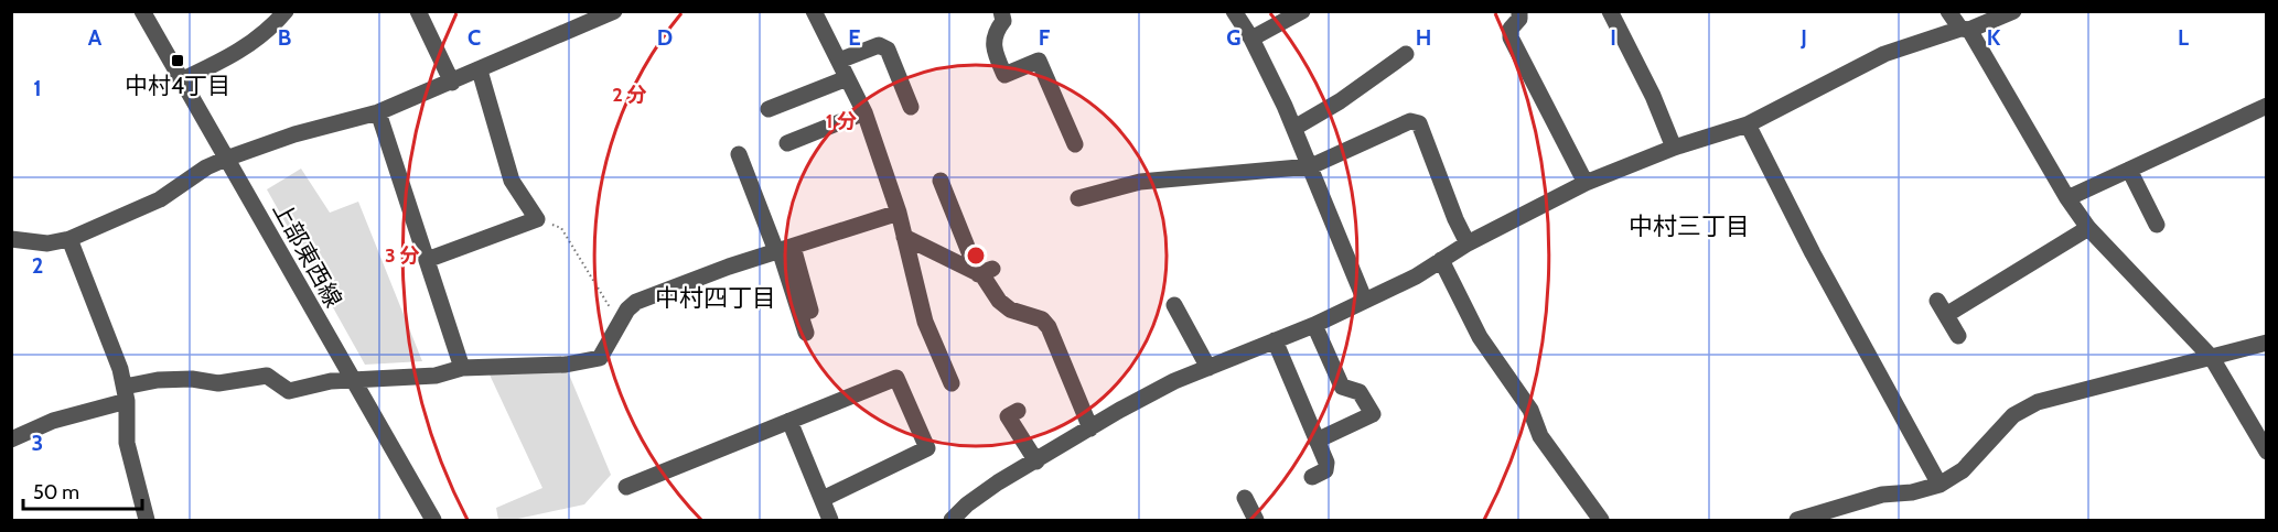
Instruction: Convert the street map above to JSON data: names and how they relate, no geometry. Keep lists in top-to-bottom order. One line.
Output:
{"streets":{"street":["上部東西線"]},"districts":["中村三丁目","中村四丁目"],"places":{"transit":["中村4丁目"]},"scale_bar":"50 m","grid":{"columns":["A","B","C","D","E","F","G","H","I","J","K","L"],"rows":["1","2","3"]},"rings":["2 分","1 分","3 分"]}
